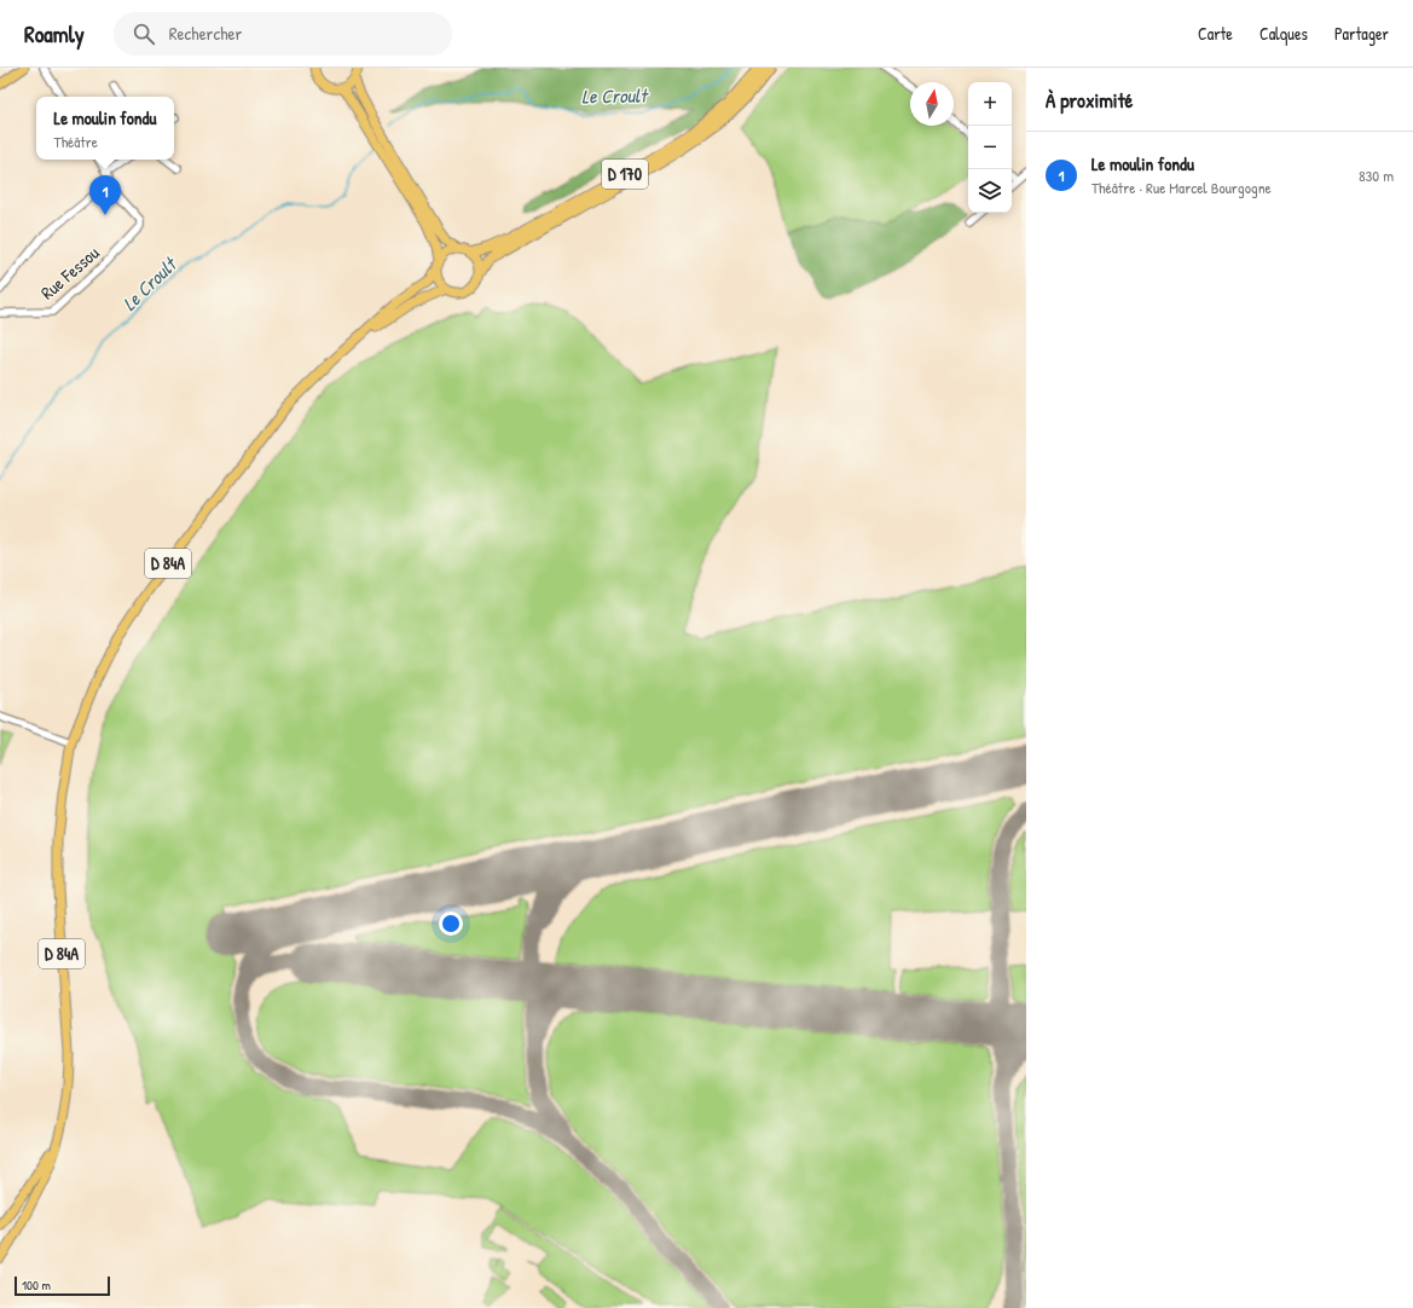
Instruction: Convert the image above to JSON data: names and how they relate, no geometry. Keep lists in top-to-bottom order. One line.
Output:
{"streets":{"highway":["D 170"],"main road":["D 84A"],"street":["Rue Fessou"]},"crossings":[["D 170","D 84A"]],"water":["Le Croult"],"scale_bar":"100 m","north":"top","page":{"header":"Roamly","search":"Rechercher","nav":["Carte","Calques","Partager"],"heading":"À proximité","map_buttons":["+","−"],"popup":["Le moulin fondu","Théâtre"],"list":[{"mark":"1","name":"Le moulin fondu","note":"Théâtre · Rue Marcel Bourgogne","value":"830 m"}],"pins":"1","scale":"100 m"}}
